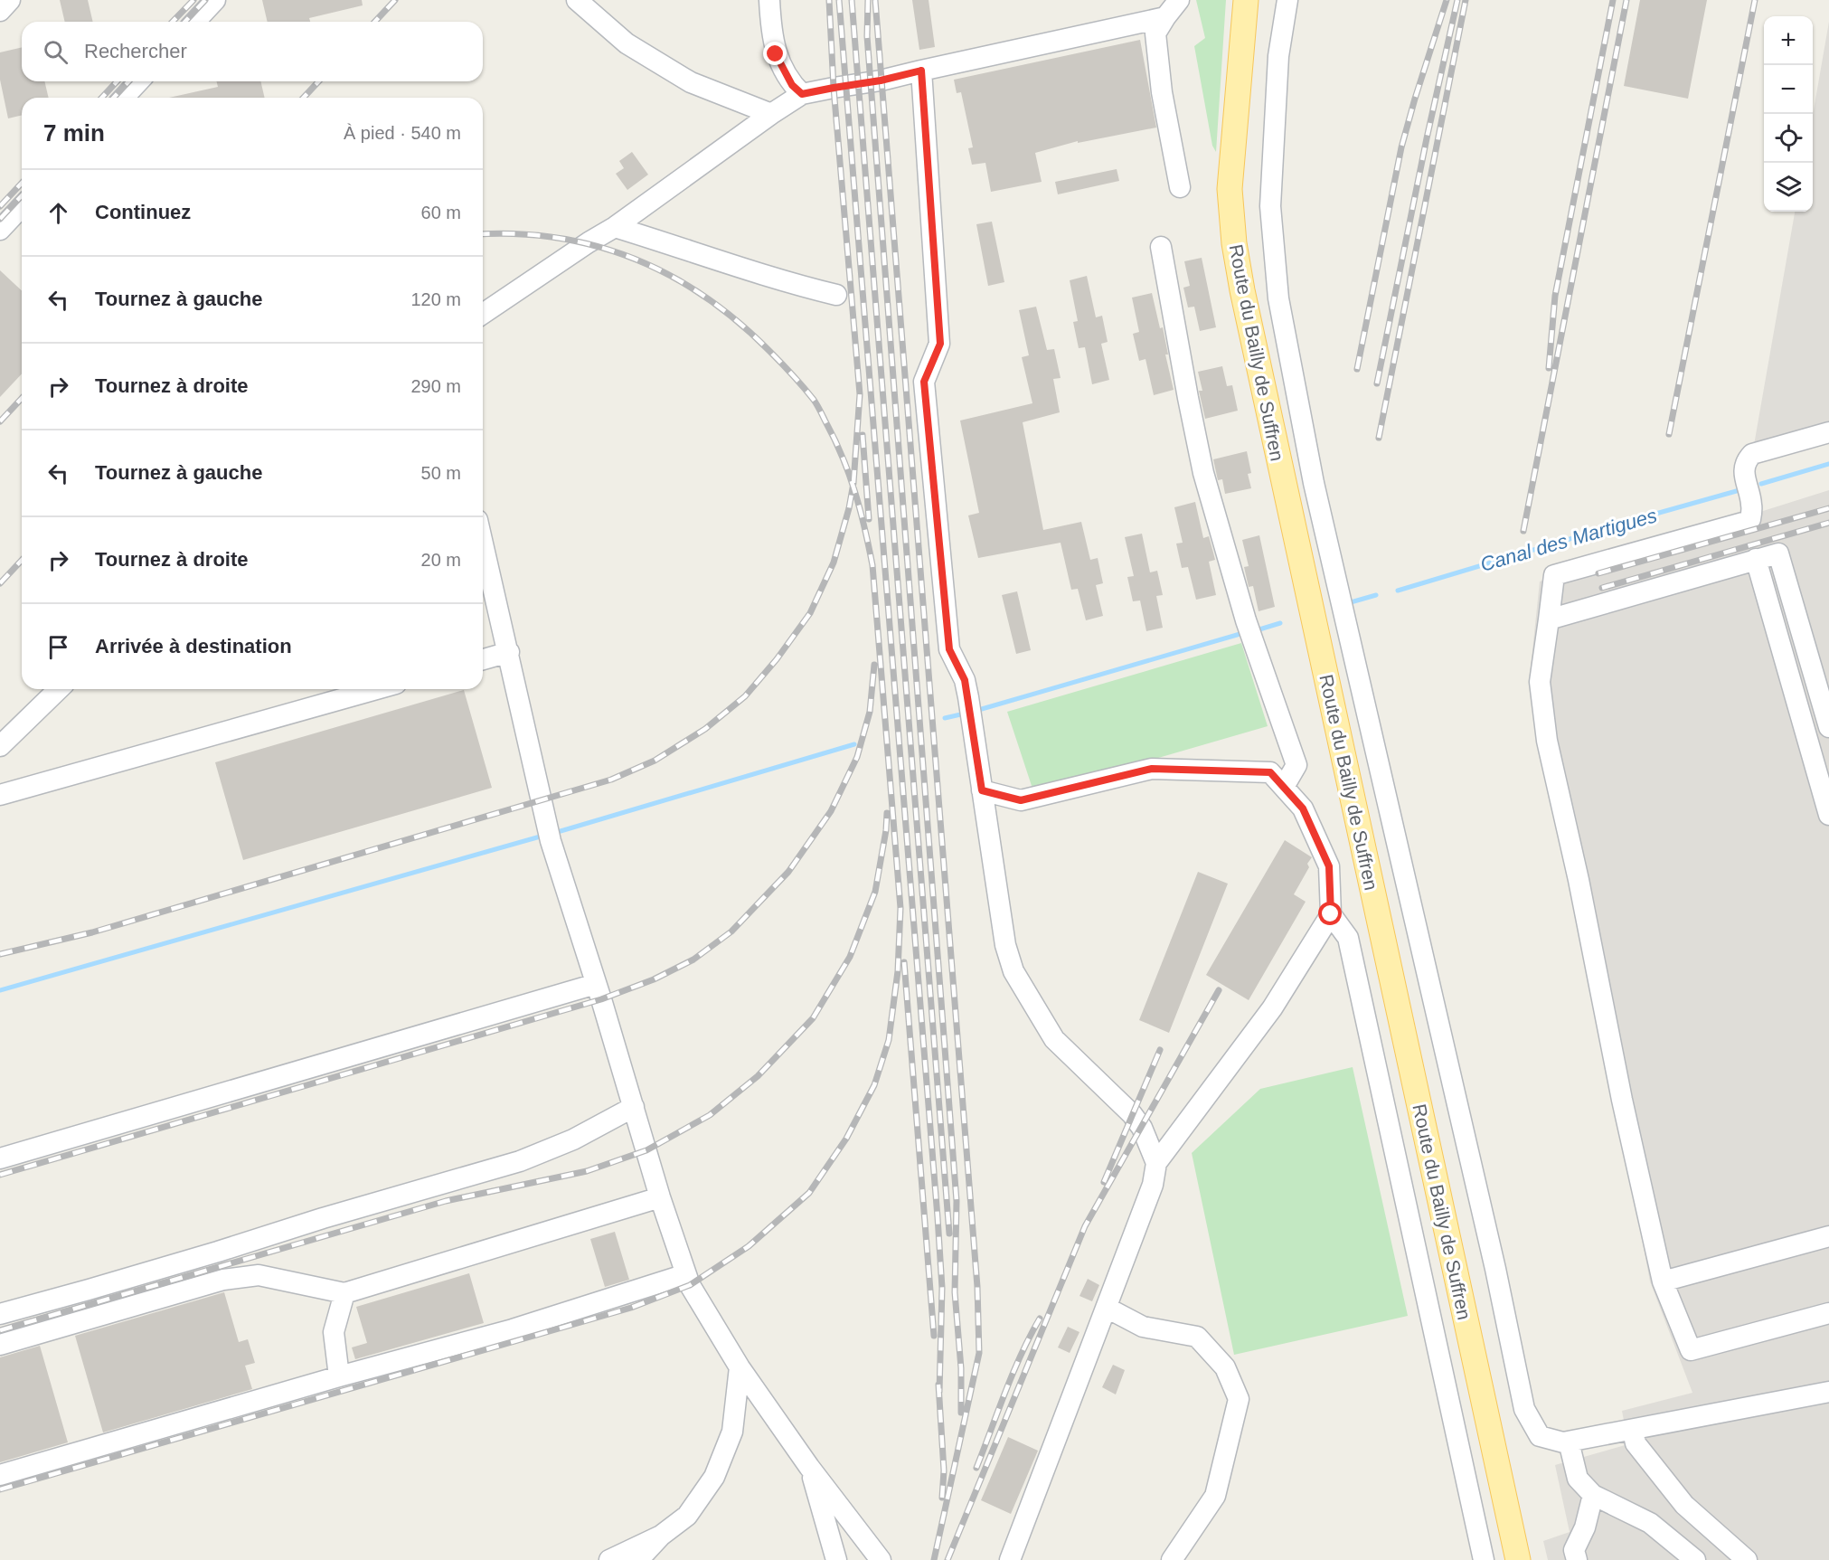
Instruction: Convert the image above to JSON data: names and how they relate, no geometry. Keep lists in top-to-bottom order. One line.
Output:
{"streets":{"main road":["Route du Bailly de Suffren"]},"water":["Canal des Martigues"],"page":{"map_buttons":["+","−"],"search":"Rechercher","heading":["7 min","À pied · 540 m"],"list":[["Continuez","60 m"],["Tournez à gauche","120 m"],["Tournez à droite","290 m"],["Tournez à gauche","50 m"],["Tournez à droite","20 m"],"Arrivée à destination"]}}
